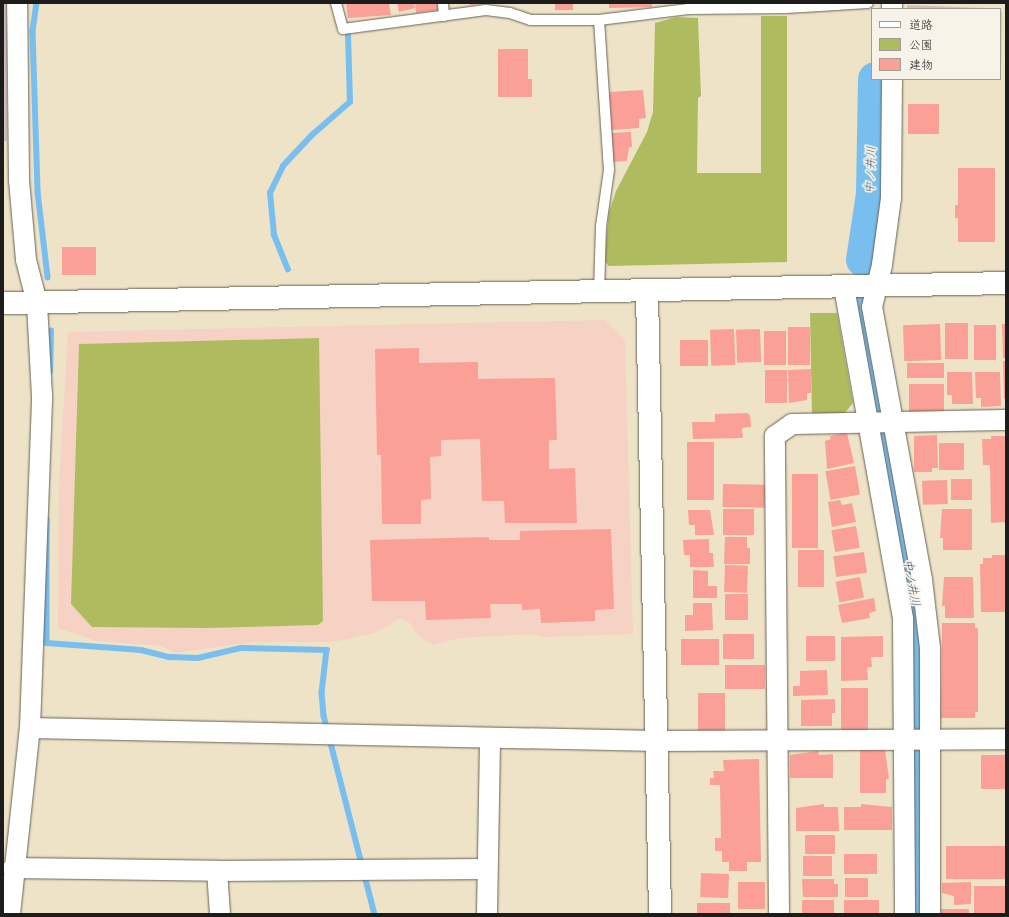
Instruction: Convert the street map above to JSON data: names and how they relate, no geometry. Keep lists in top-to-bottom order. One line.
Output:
{"water":["中ノ井川"],"legend":["道路","公園","建物"]}
